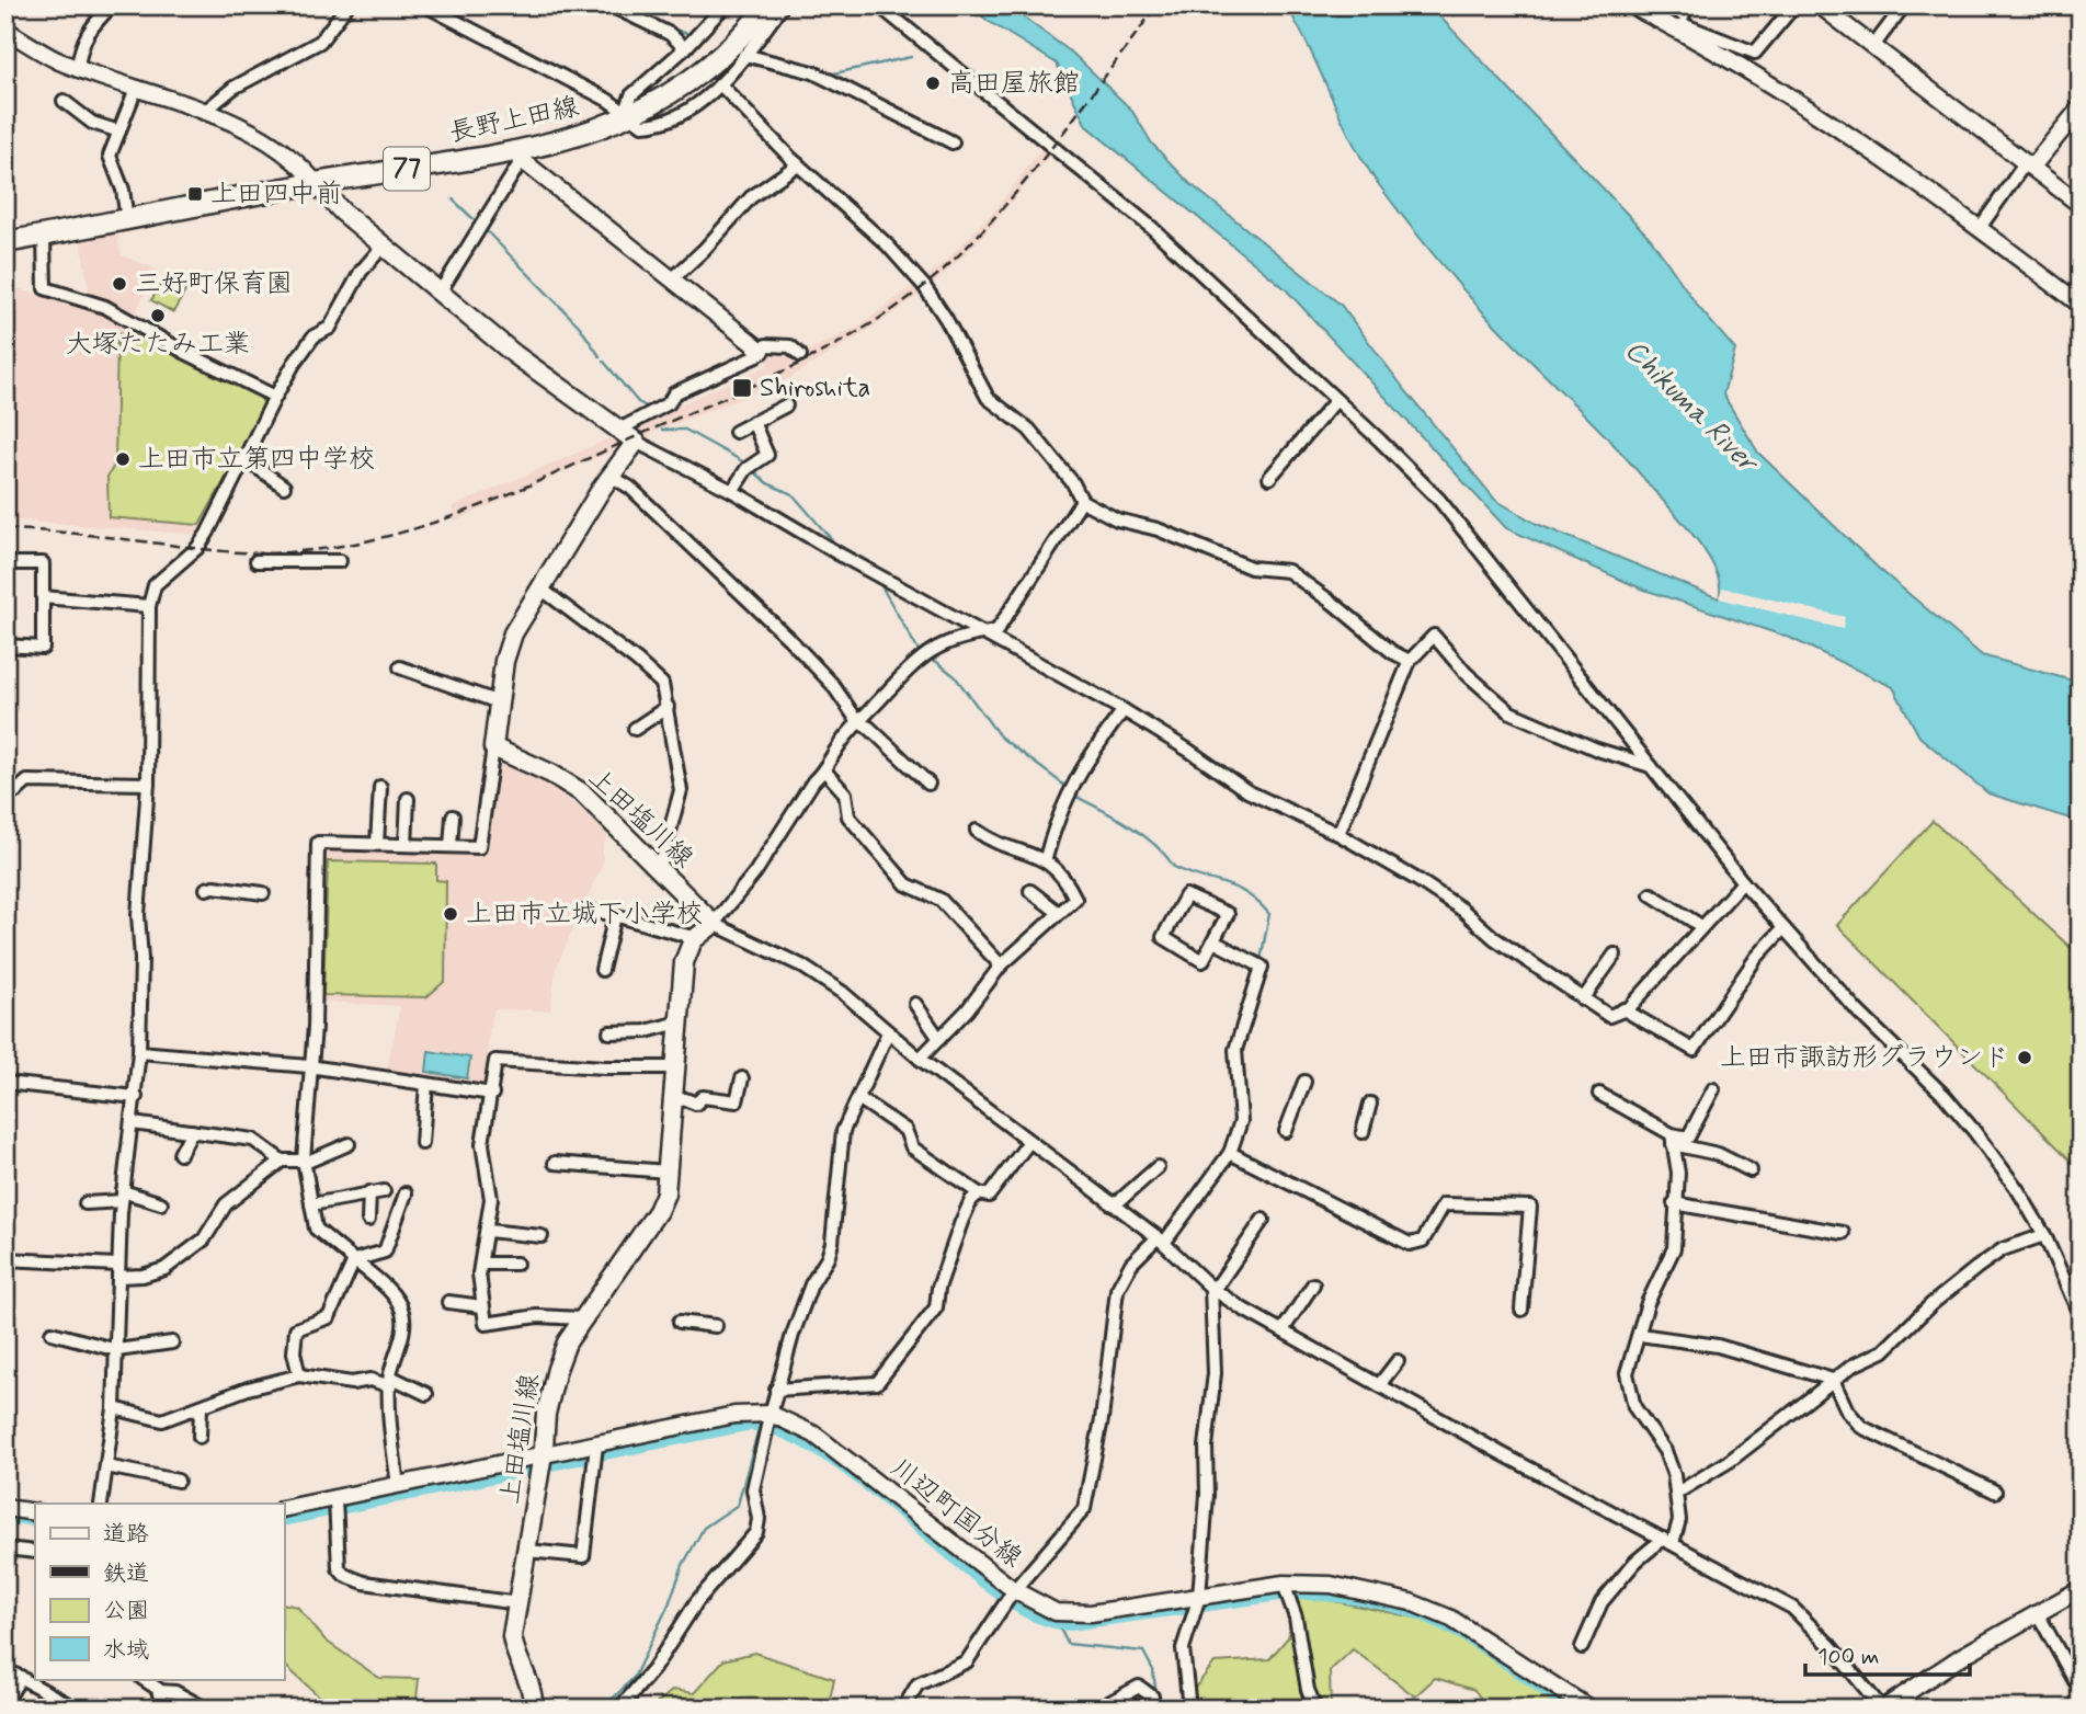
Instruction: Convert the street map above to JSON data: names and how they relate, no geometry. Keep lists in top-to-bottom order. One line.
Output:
{"streets":{"main road":["長野上田線","77","上田塩川線"],"street":["川辺町国分線"]},"crossings":[["上田塩川線","川辺町国分線"]],"water":["Chikuma River"],"places":{"other":["高田屋旅館","三好町保育園","大塚たたみ工業","上田市立第四中学校","上田市立城下小学校","上田市諏訪形グラウンド"],"transit":["上田四中前","Shiroshita"]},"legend":["道路","鉄道","公園","水域"],"scale_bar":"100 m"}
